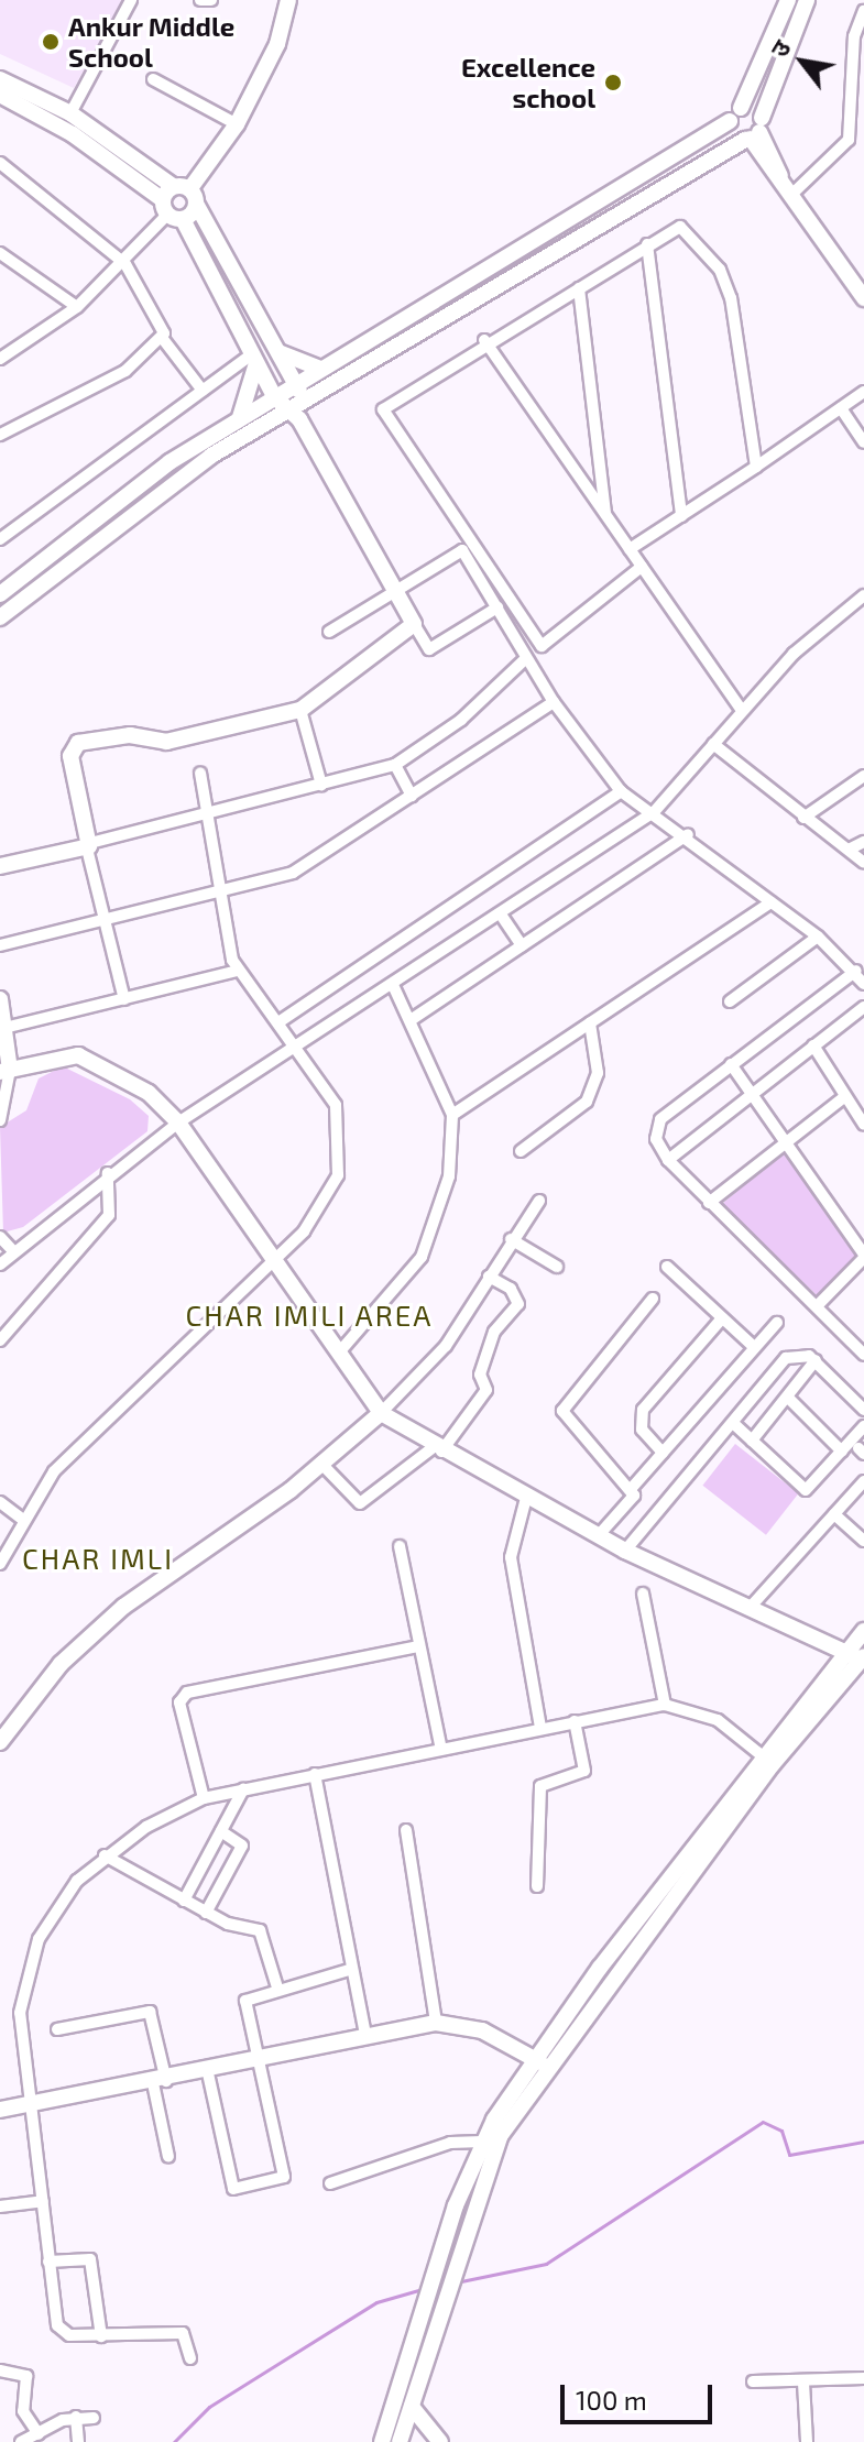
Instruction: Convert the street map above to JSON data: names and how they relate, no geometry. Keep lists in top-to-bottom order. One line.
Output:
{"districts":["CHAR IMILI AREA","CHAR IMLI"],"places":["Ankur Middle School","Excellence school"],"scale_bar":"100 m","north":"top left"}
